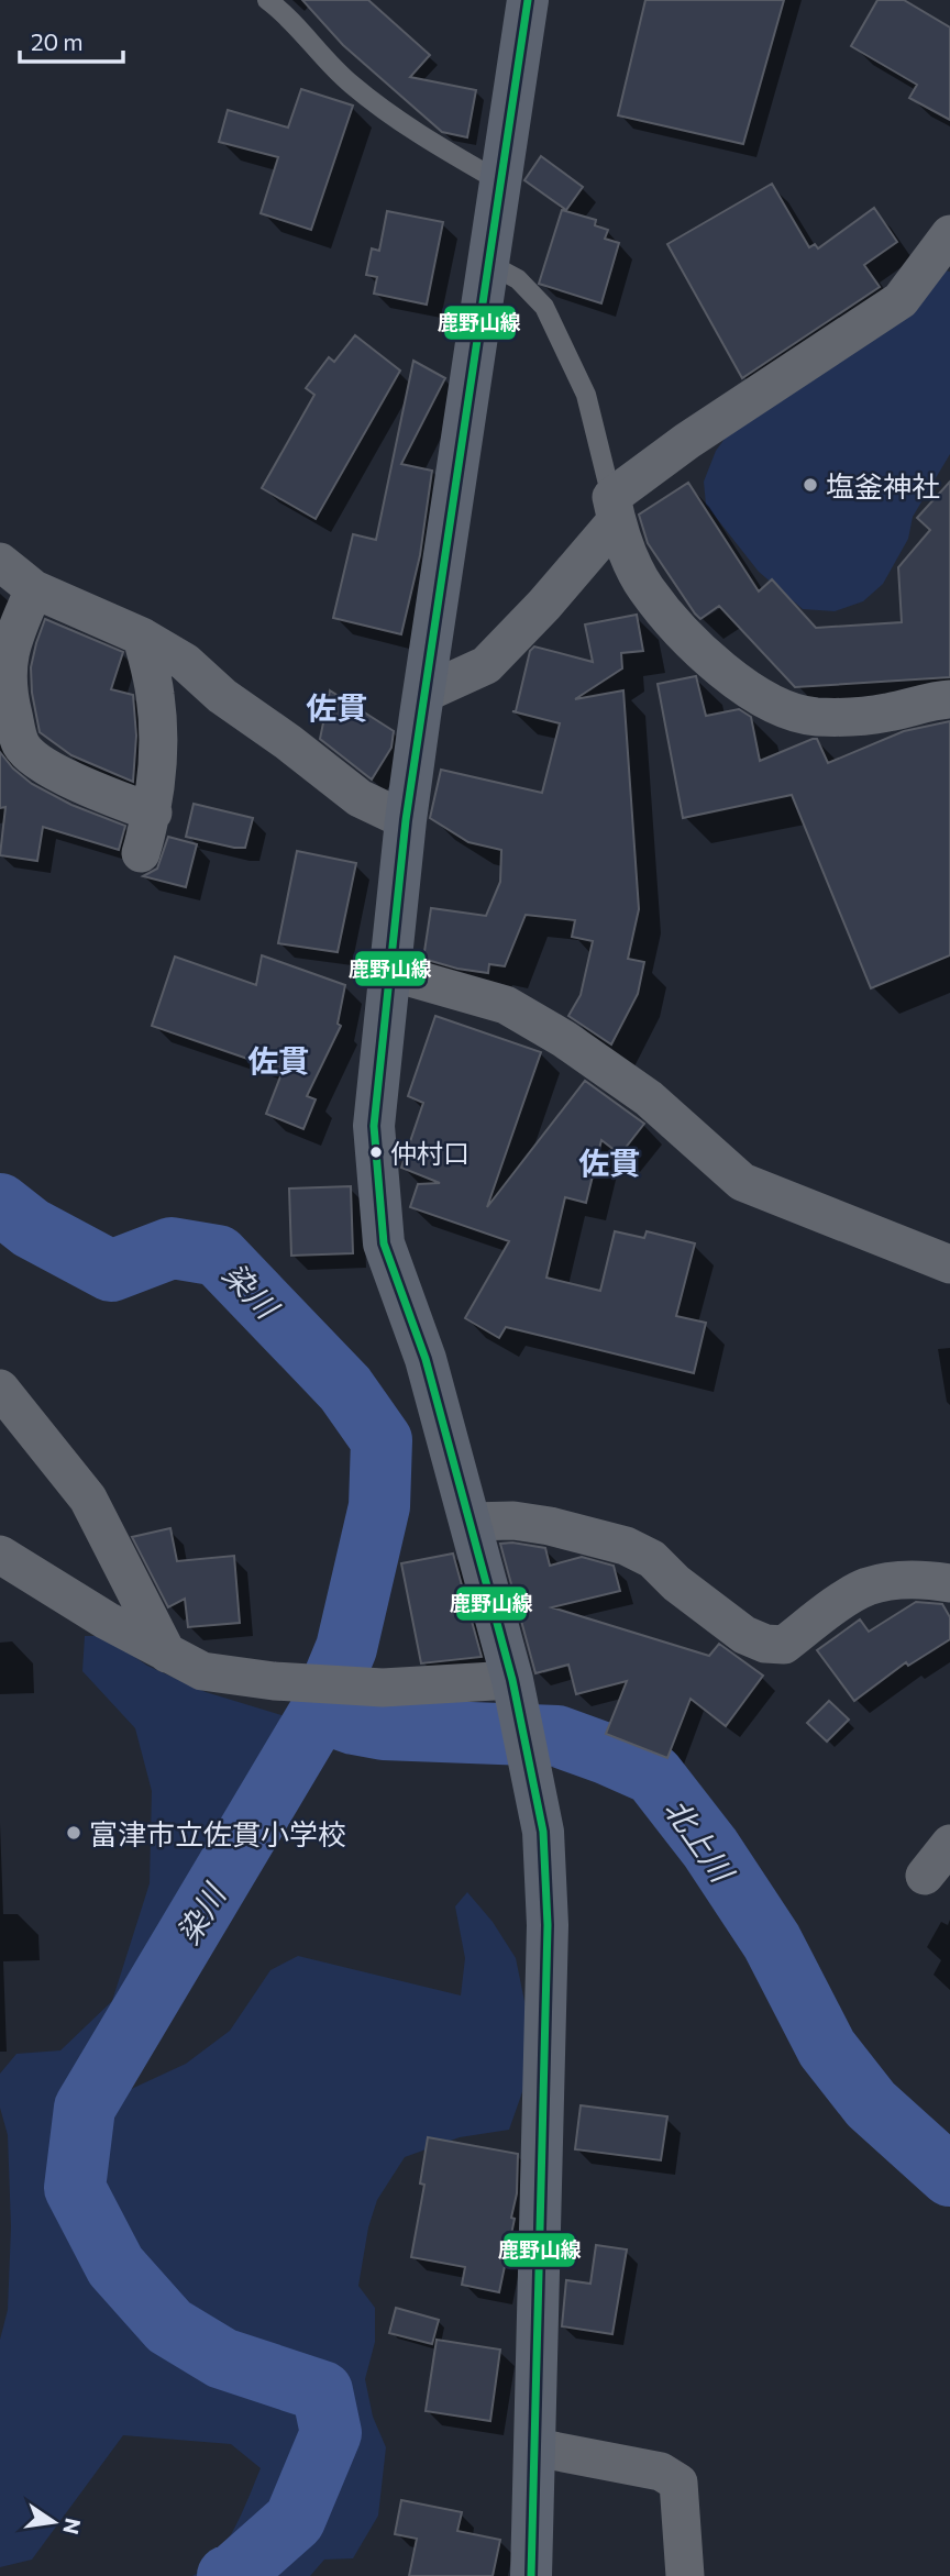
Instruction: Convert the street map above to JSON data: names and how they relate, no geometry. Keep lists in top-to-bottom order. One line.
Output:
{"districts":["佐貫","佐貫","佐貫"],"water":["染川","北上川"],"places":["塩釜神社","仲村口","富津市立佐貫小学校"],"lines":["transit line 鹿野山線"],"scale_bar":"20 m","north":"right"}
